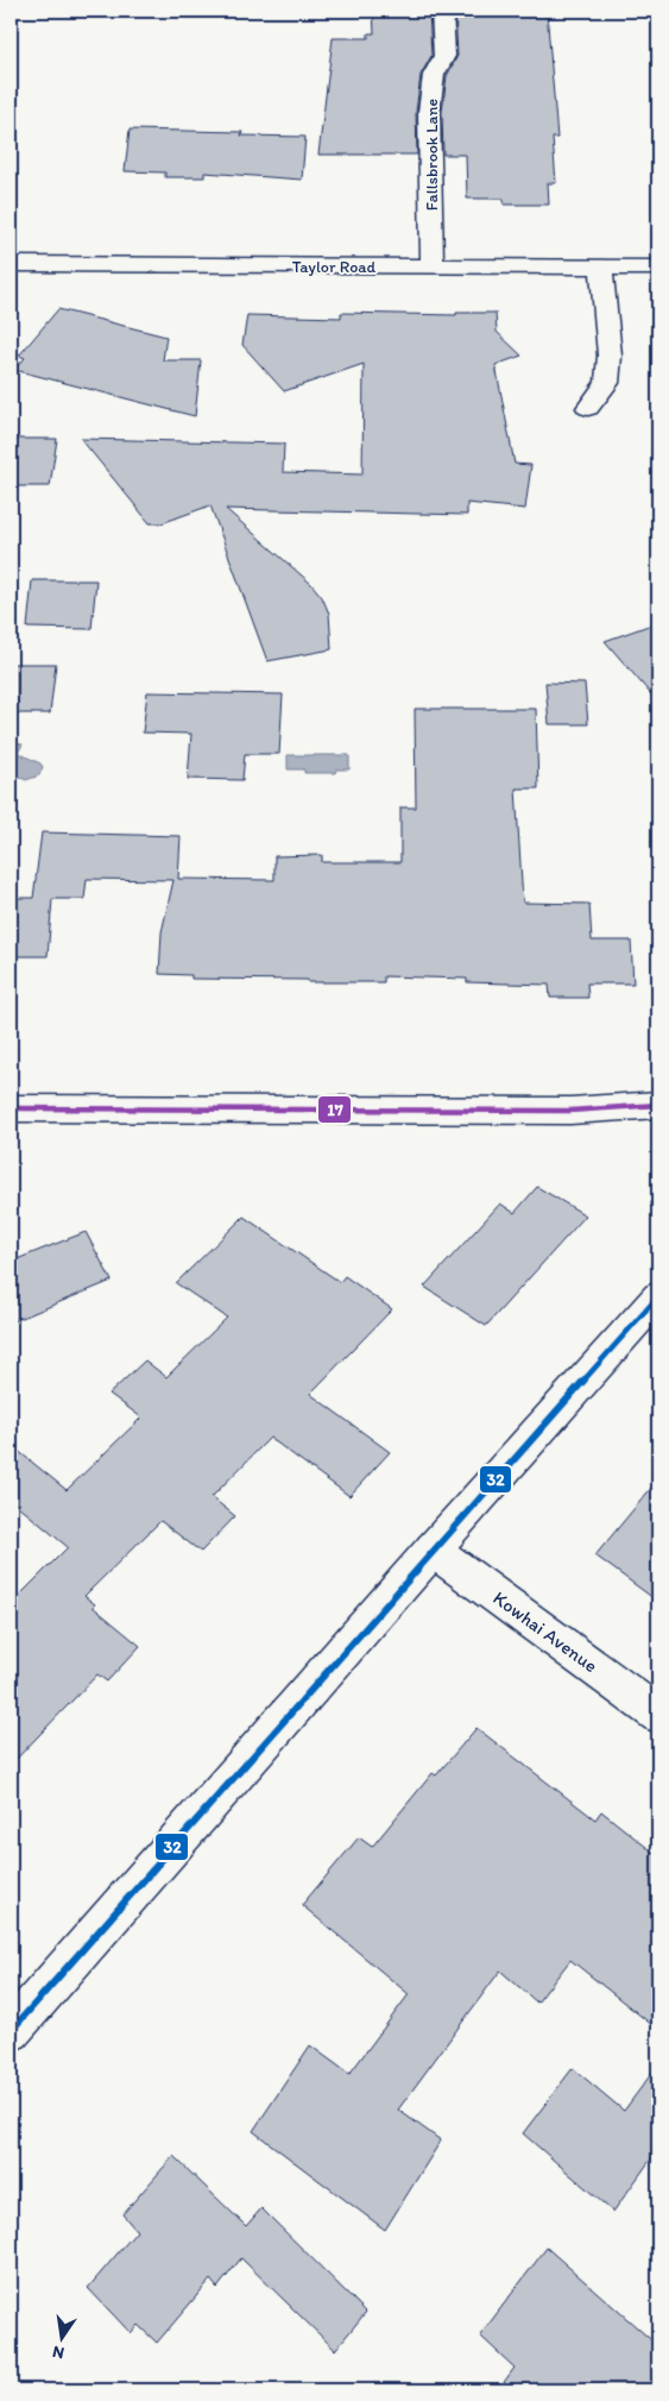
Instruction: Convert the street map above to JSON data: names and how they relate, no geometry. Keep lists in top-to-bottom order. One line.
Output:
{"streets":{"street":["Fallsbrook Lane","Taylor Road","Kowhai Avenue"]},"crossings":[["Fallsbrook Lane","Taylor Road"]],"lines":["transit line 17","transit line 32"],"north":"bottom"}
